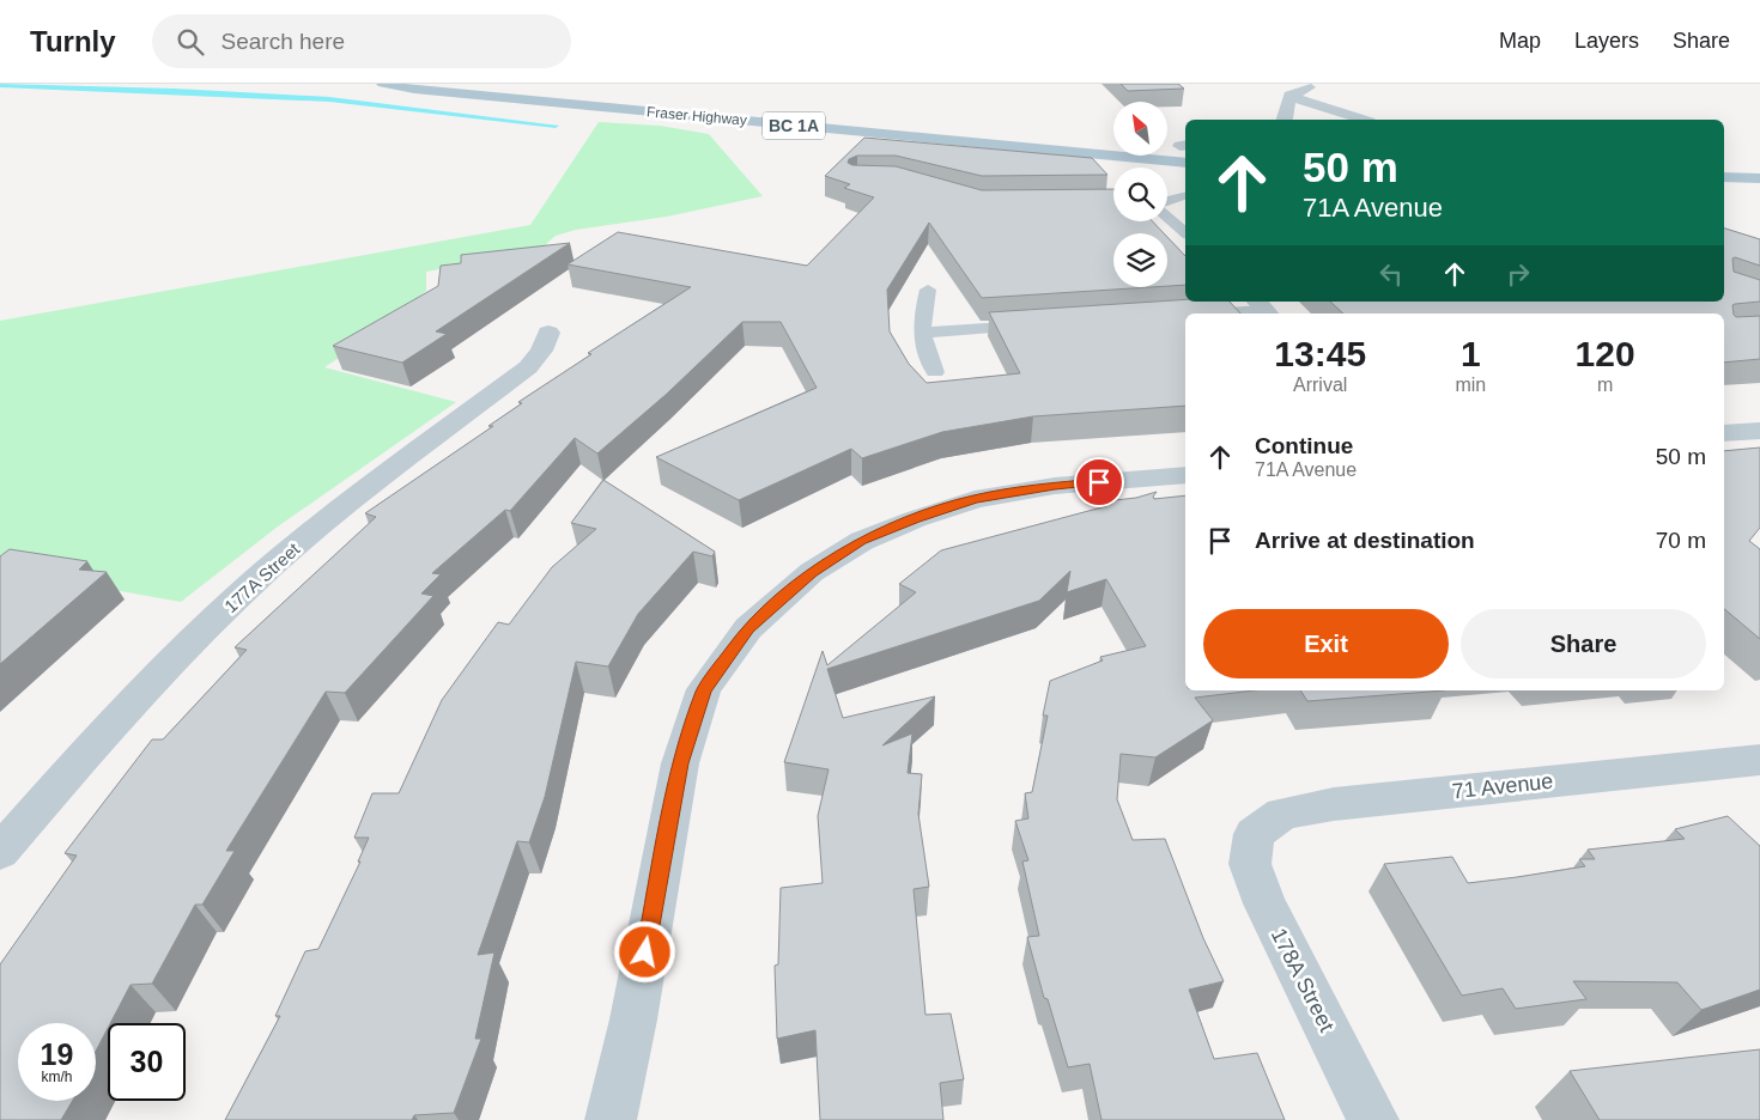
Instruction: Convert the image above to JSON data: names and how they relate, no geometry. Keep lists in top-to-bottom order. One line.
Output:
{"streets":{"main road":["Fraser Highway","BC 1A"],"street":["177A Street","71 Avenue","178A Street"]},"crossings":[["71 Avenue","178A Street"]],"north":"top left","page":{"header":"Turnly","search":"Search here","nav":["Map","Layers","Share"],"turn":["50 m","71A Avenue"],"eta":["13:45","Arrival","1","min","120","m"],"list":[{"name":"Continue","note":"71A Avenue","value":"50 m"},{"name":"Arrive at destination","value":"70 m"}],"buttons":["Exit","Share"],"speed":"19 km/h","limit":"30"}}
